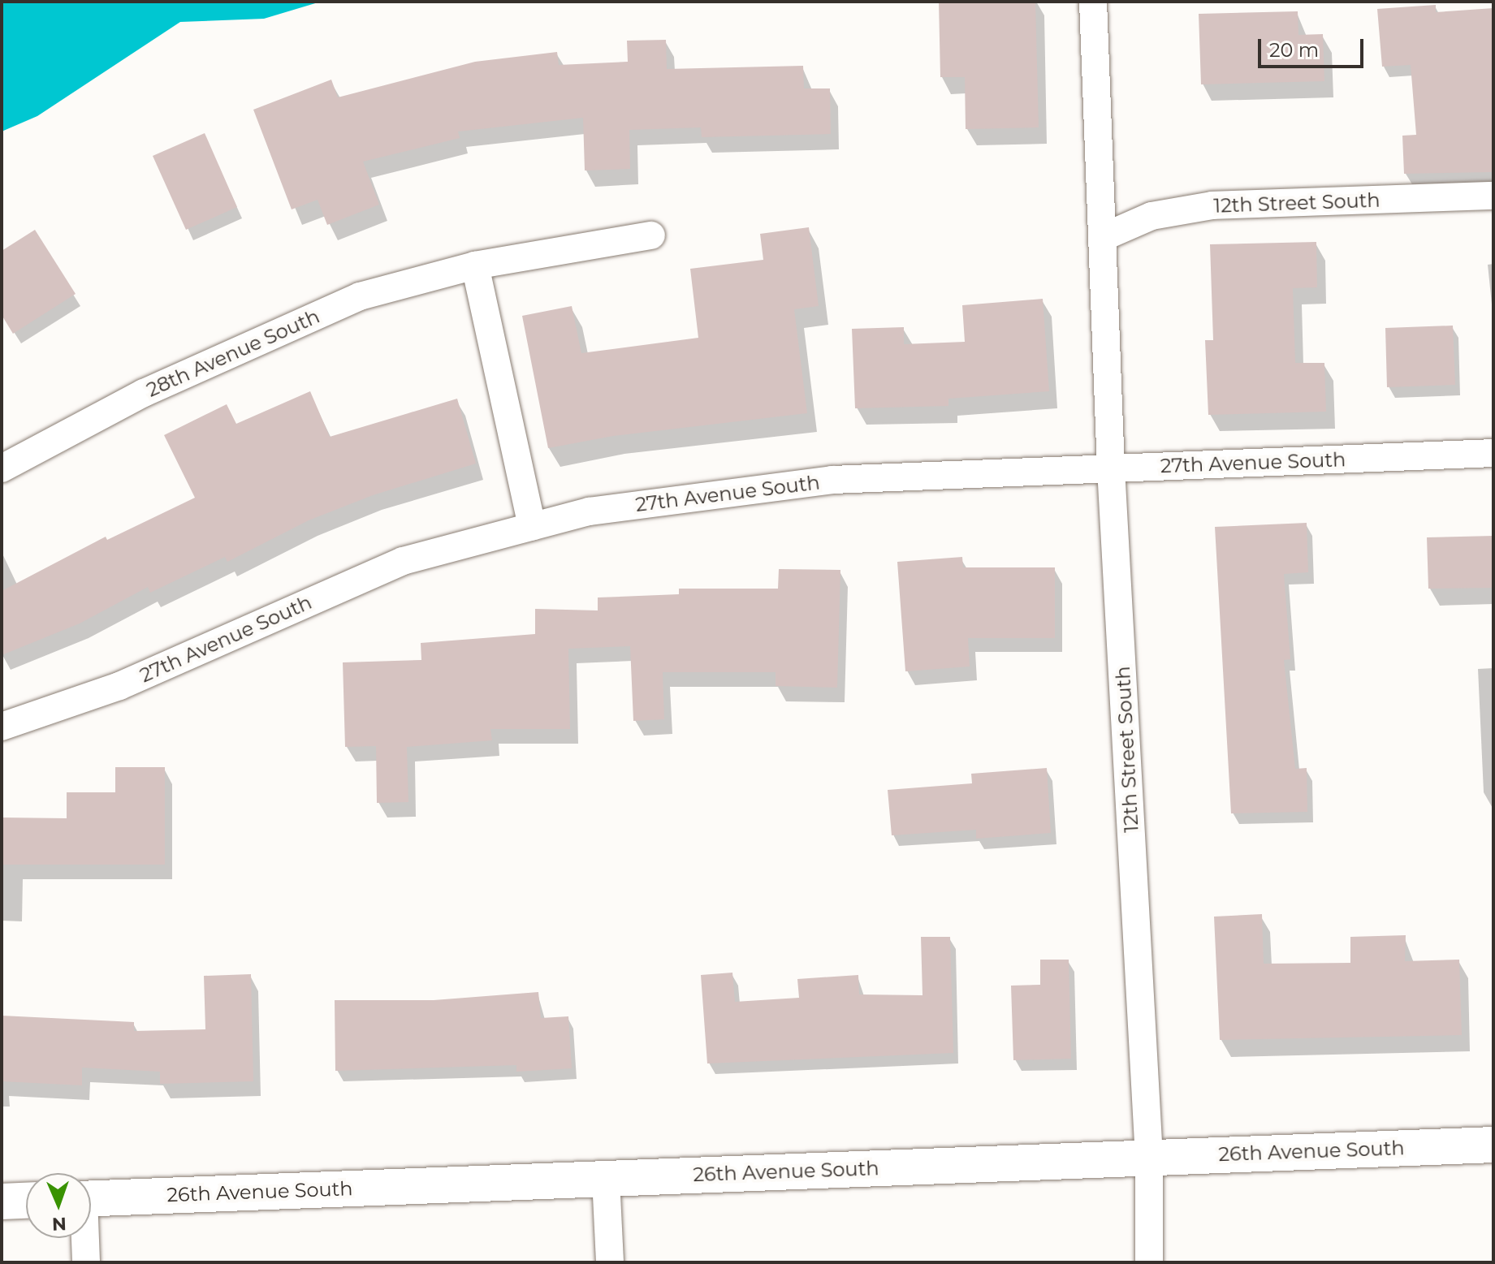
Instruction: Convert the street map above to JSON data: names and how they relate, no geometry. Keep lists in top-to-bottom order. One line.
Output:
{"streets":{"street":["12th Street South","28th Avenue South","27th Avenue South","26th Avenue South"]},"crossings":[["12th Street South","27th Avenue South"],["12th Street South","26th Avenue South"]],"scale_bar":"20 m","north":"bottom"}
